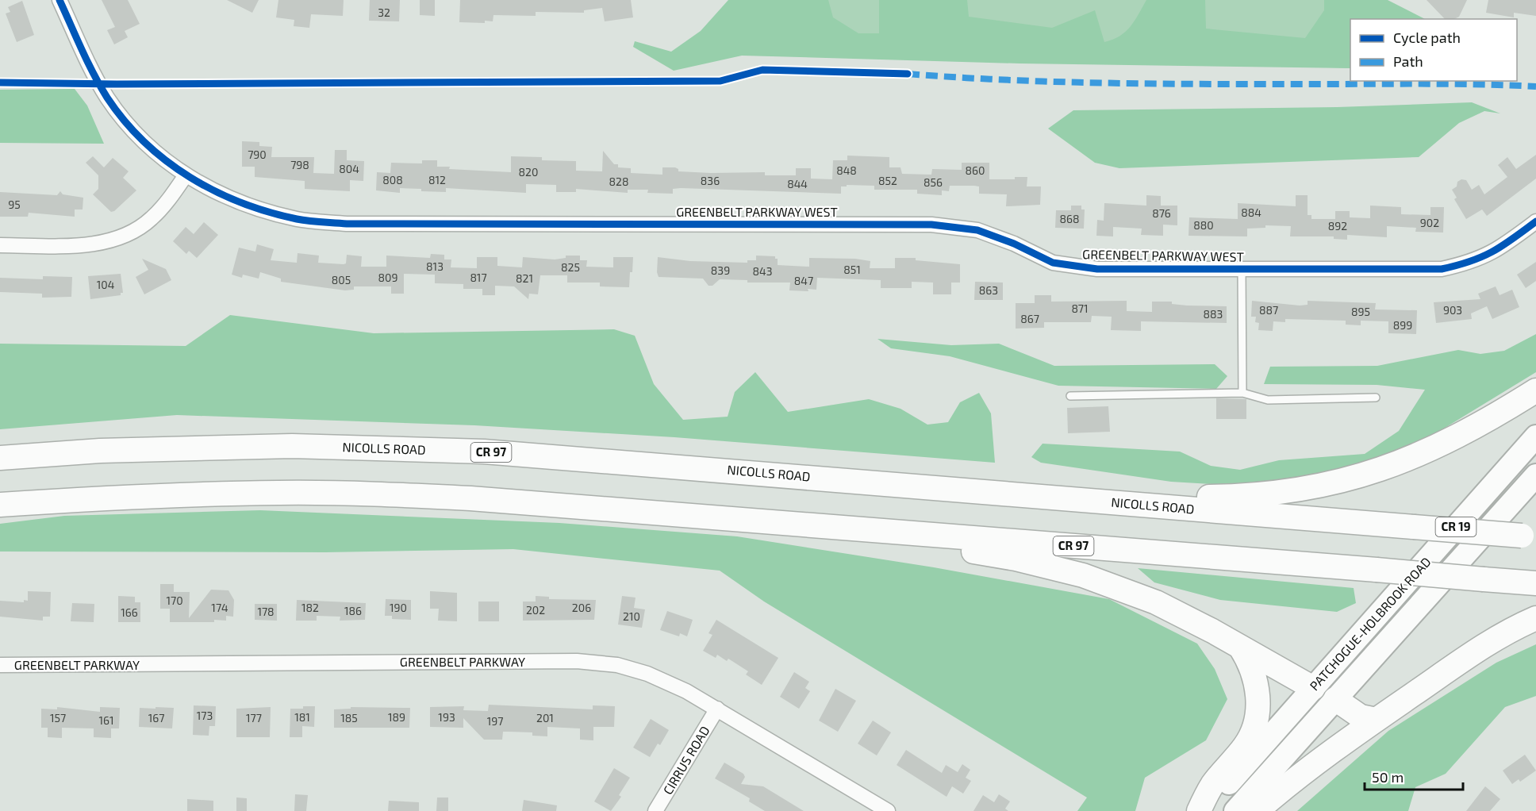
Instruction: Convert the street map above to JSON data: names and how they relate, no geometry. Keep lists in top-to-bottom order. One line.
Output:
{"streets":{"highway":["NICOLLS ROAD","CR 97"],"main road":["CR 19","PATCHOGUE-HOLBROOK ROAD"],"street":["GREENBELT PARKWAY WEST","GREENBELT PARKWAY","CIRRUS ROAD"]},"crossings":[["GREENBELT PARKWAY","CIRRUS ROAD"]],"house_numbers":["32","790","798","804","848","860","820","808","812","836","852","828","856","844","95","884","876","868","902","880","892","813","825","851","839","843","809","817","821","805","847","104","863","871","887","903","895","883","867","899","170","174","182","190","206","202","186","178","166","210","173","181","189","193","157","167","177","185","201","161","197"],"legend":["Cycle path","Path"],"scale_bar":"50 m"}
